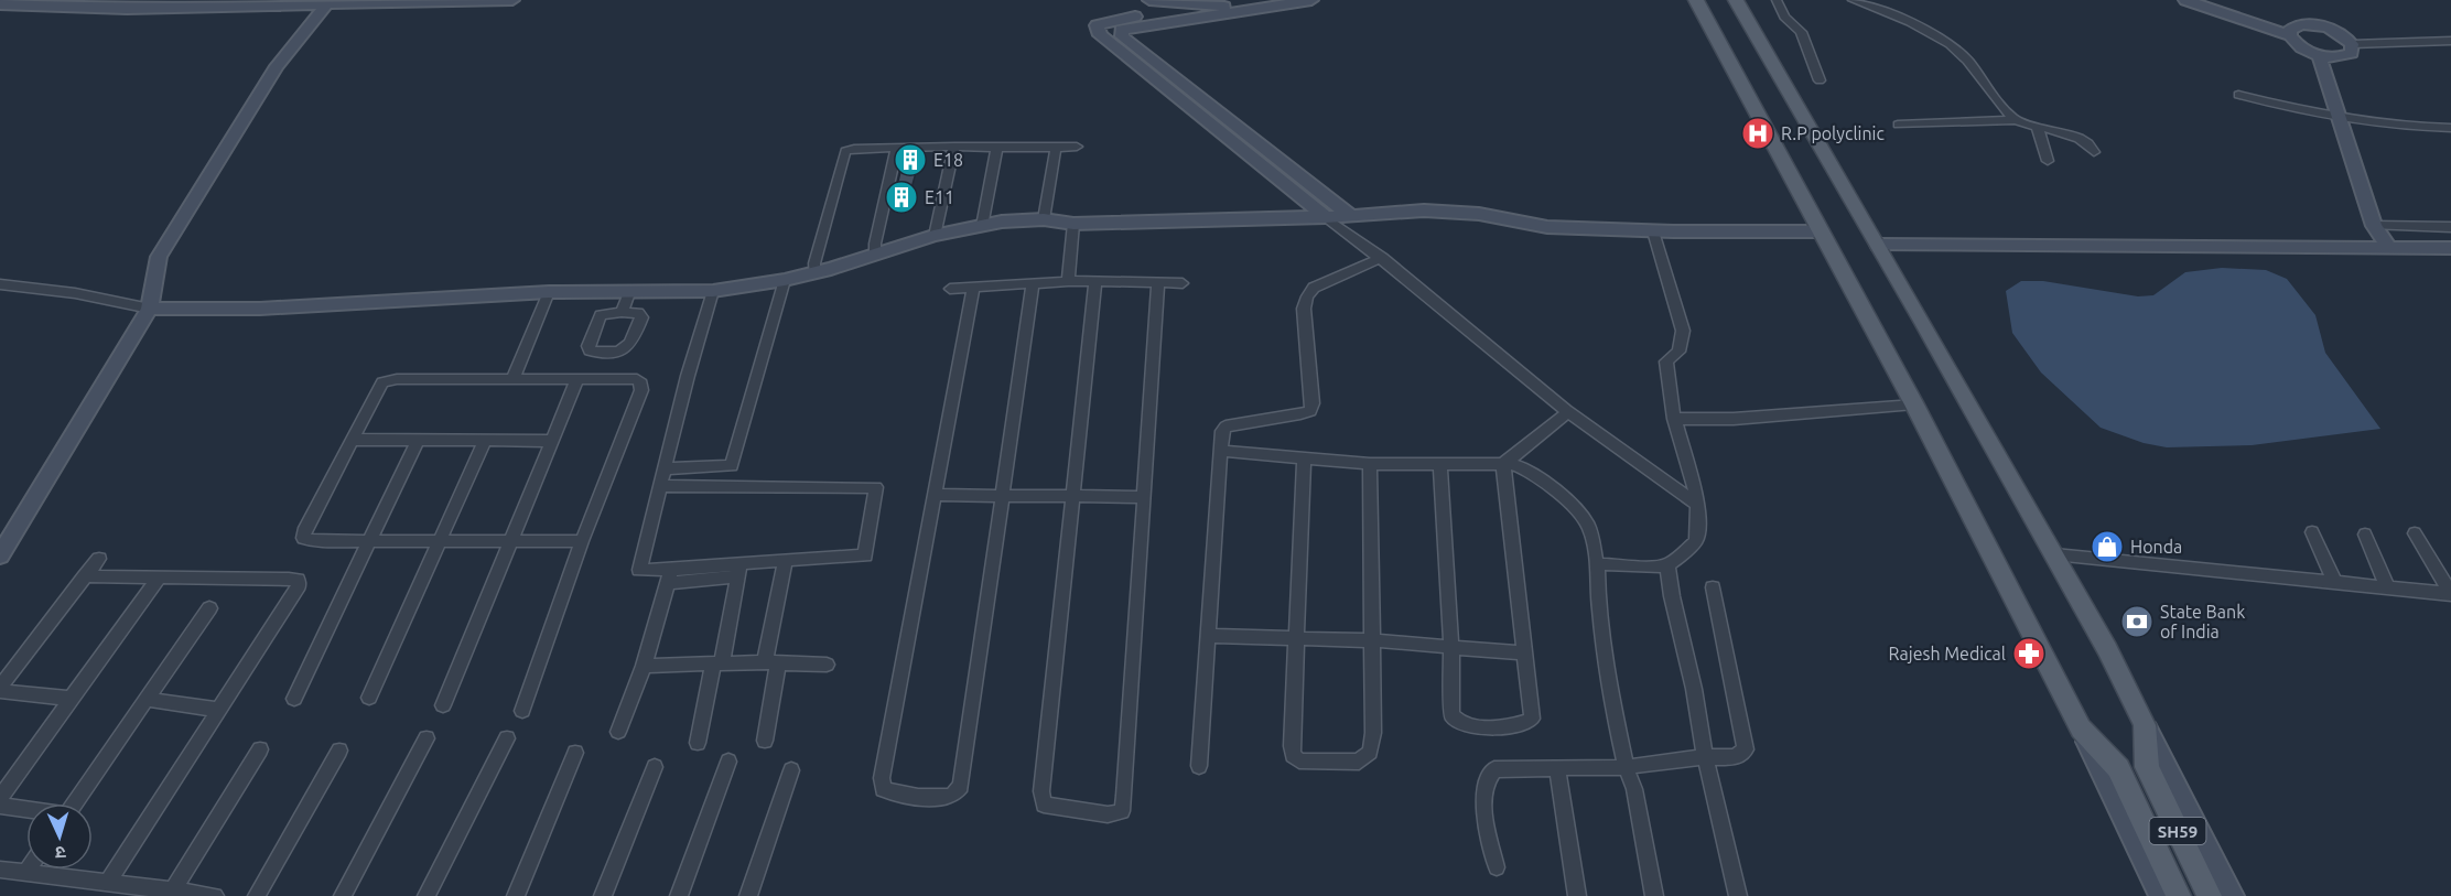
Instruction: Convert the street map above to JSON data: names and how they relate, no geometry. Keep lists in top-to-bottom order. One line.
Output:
{"streets":{"main road":["SH59"]},"places":{"hospital":["R.P polyclinic"],"building":["E18","E11"],"shop":["Honda"],"bank":["State Bank of India"],"pharmacy":["Rajesh Medical"]},"north":"bottom"}
